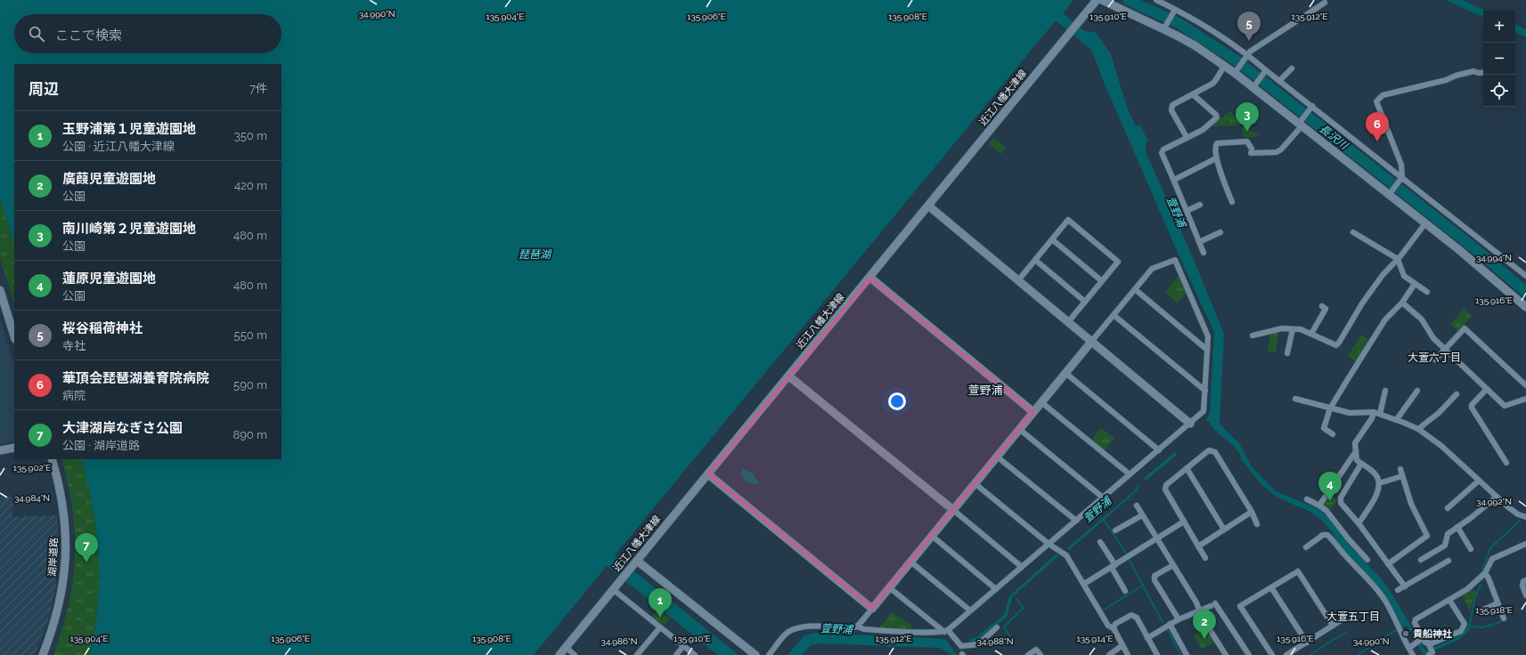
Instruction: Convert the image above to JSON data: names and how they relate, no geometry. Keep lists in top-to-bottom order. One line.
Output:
{"streets":{"street":["近江八幡大津線","湖岸道路"]},"districts":["大萱六丁目","萱野浦","大萱五丁目"],"water":["長沢川","萱野浦","琵琶湖"],"places":["貴船神社"],"page":{"map_buttons":["+","−"],"pins":["5","3","6","4","7","1","2"],"search":"ここで検索","heading":["周辺","7件"],"list":[{"mark":"1","name":"玉野浦第１児童遊園地","note":"公園 · 近江八幡大津線","value":"350 m"},{"mark":"2","name":"廣葭児童遊園地","note":"公園","value":"420 m"},{"mark":"3","name":"南川崎第２児童遊園地","note":"公園","value":"480 m"},{"mark":"4","name":"蓮原児童遊園地","note":"公園","value":"480 m"},{"mark":"5","name":"桜谷稲荷神社","note":"寺社","value":"550 m"},{"mark":"6","name":"華頂会琵琶湖養育院病院","note":"病院","value":"590 m"},{"mark":"7","name":"大津湖岸なぎさ公園","note":"公園 · 湖岸道路","value":"890 m"}]},"coordinates":["34.990°N","135.904°E","135.906°E","135.908°E","135.910°E","135.912°E","34.994°N","135.916°E","135.902°E","34.984°N","34.992°N","135.918°E","135.914°E","34.986°N","34.988°N"]}
